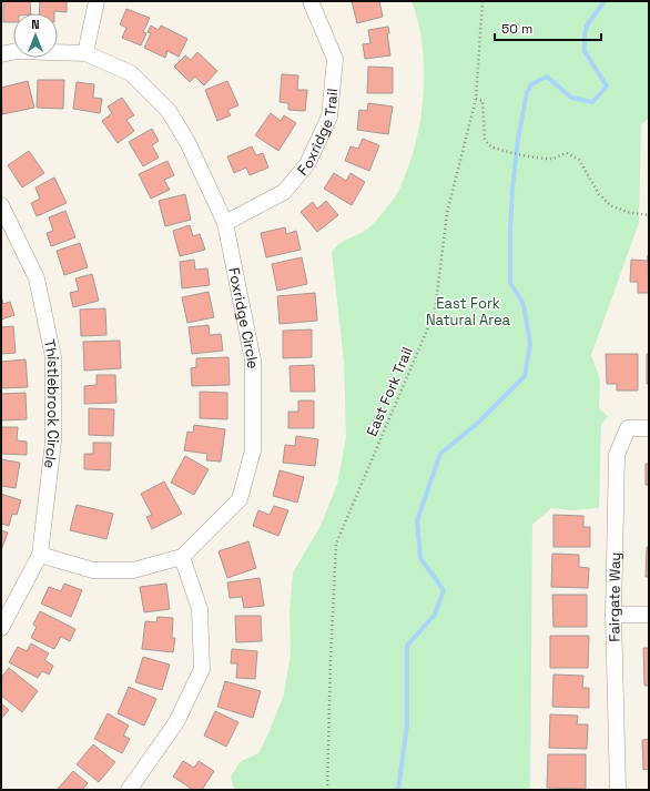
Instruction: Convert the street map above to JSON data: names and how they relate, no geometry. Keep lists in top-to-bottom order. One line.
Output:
{"streets":{"street":["Foxridge Trail","Foxridge Circle","Thistlebrook Circle","Fairgate Way"],"path":["East Fork Trail"]},"crossings":[["Foxridge Trail","Foxridge Circle"],["Foxridge Circle","Thistlebrook Circle"]],"parks":["East Fork Natural Area"],"scale_bar":"50 m","north":"top"}
